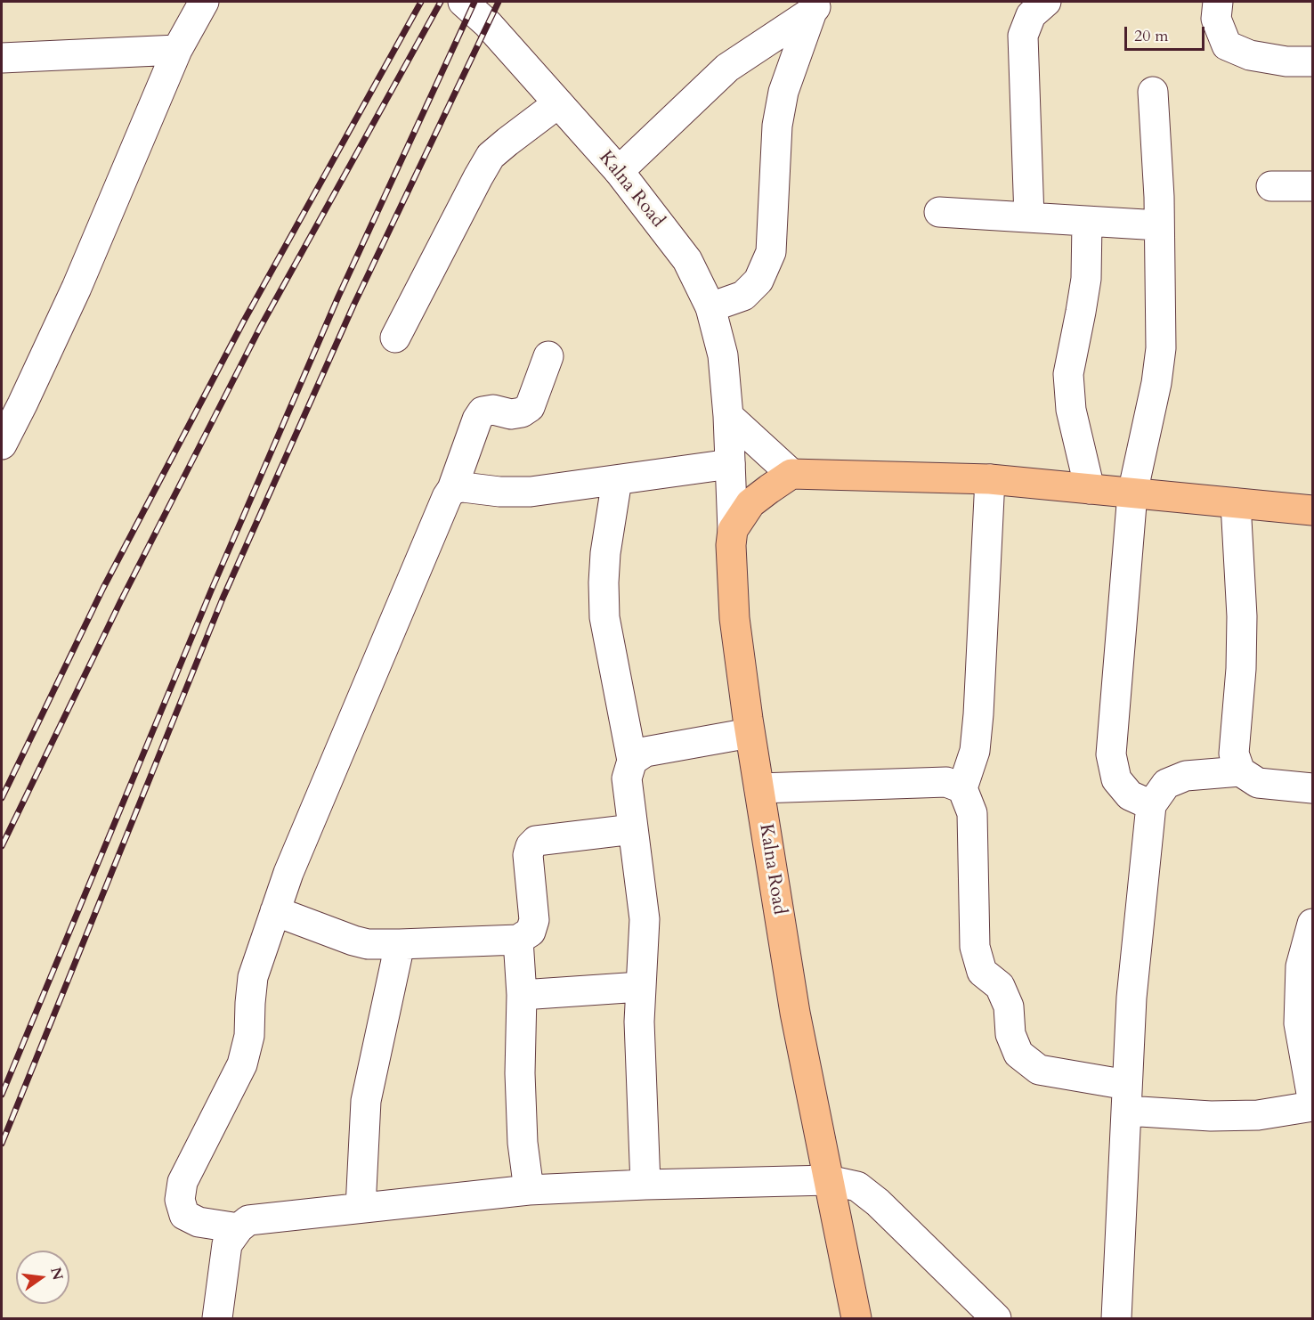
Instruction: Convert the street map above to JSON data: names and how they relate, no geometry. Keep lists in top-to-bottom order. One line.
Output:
{"streets":{"main road":["Kalna Road"]},"scale_bar":"20 m","north":"right"}
